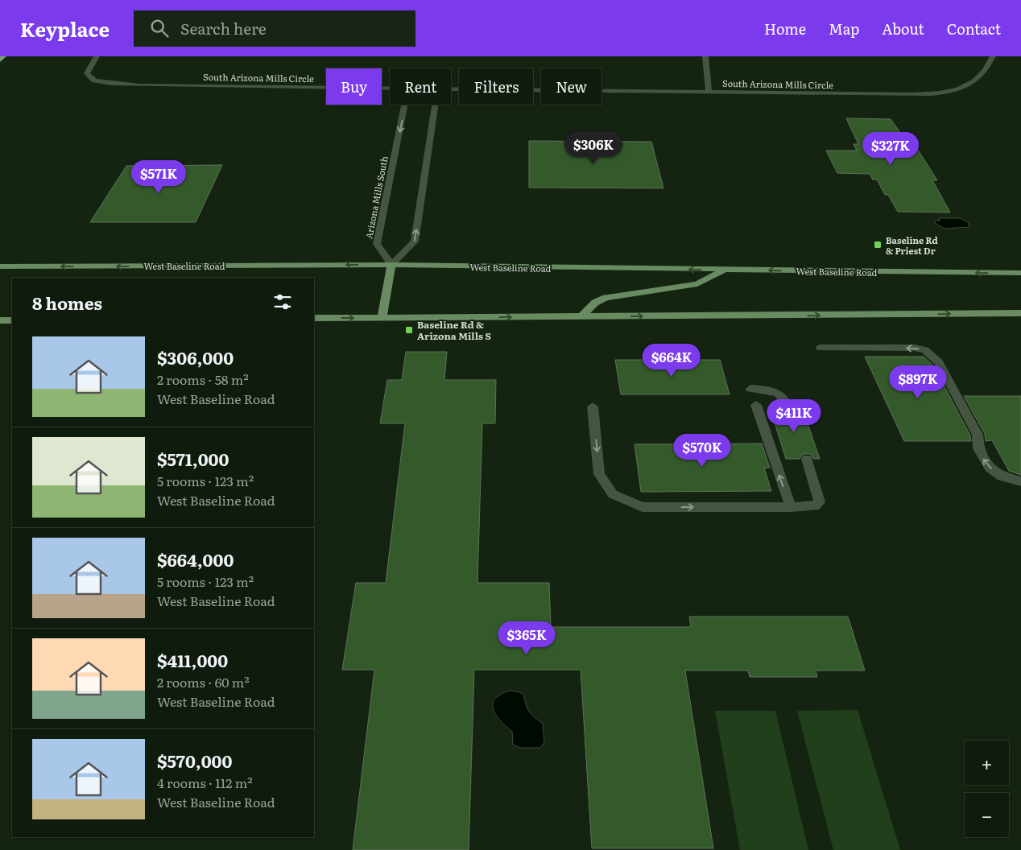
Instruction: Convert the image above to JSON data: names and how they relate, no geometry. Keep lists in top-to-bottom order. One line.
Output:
{"streets":{"main road":["West Baseline Road"],"lane":["South Arizona Mills Circle","Arizona Mills South"]},"crossings":[["Arizona Mills South","West Baseline Road"]],"places":{"transit":["Baseline Rd & Priest Dr","Baseline Rd & Arizona Mills S"]},"page":{"header":"Keyplace","search":"Search here","nav":["Home","Map","About","Contact"],"chip":["Buy","Rent","Filters","New"],"price":["$306K","$327K","$571K","$664K","$897K","$411K","$570K","$365K"],"heading":"8 homes","list":[{"name":"$306,000","note":"2 rooms · 58 m² · West Baseline Road"},{"name":"$571,000","note":"5 rooms · 123 m² · West Baseline Road"},{"name":"$664,000","note":"5 rooms · 123 m² · West Baseline Road"},{"name":"$411,000","note":"2 rooms · 60 m² · West Baseline Road"},{"name":"$570,000","note":"4 rooms · 112 m² · West Baseline Road"}],"map_buttons":["+","−"]}}
